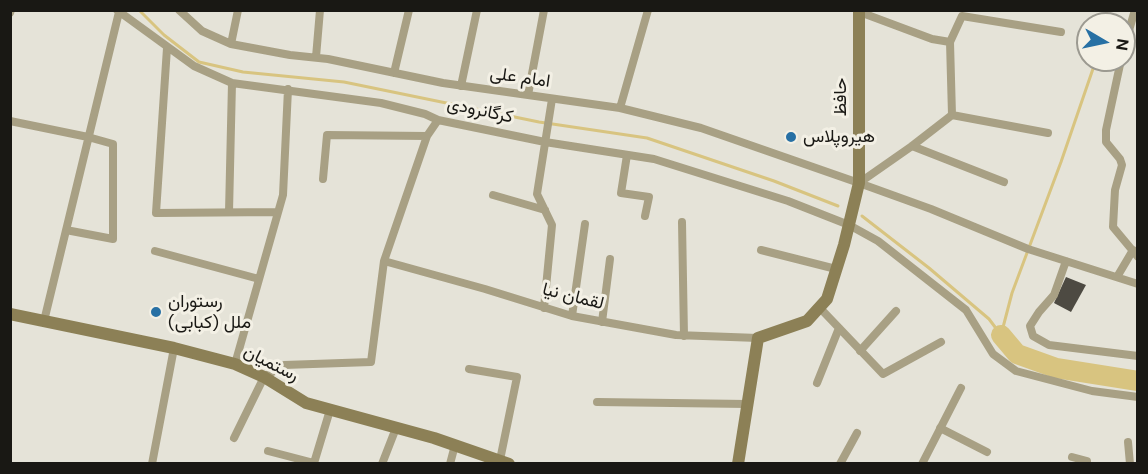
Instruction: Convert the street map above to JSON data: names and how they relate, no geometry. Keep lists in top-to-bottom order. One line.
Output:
{"streets":{"street":["امام علی","حافظ","کرگانرودی","لقمان نیا","رستمیان"]},"crossings":[["امام علی","حافظ"],["حافظ","کرگانرودی"]],"places":["هیروپلاس","رستوران ملل (کبابی)"],"north":"right"}
